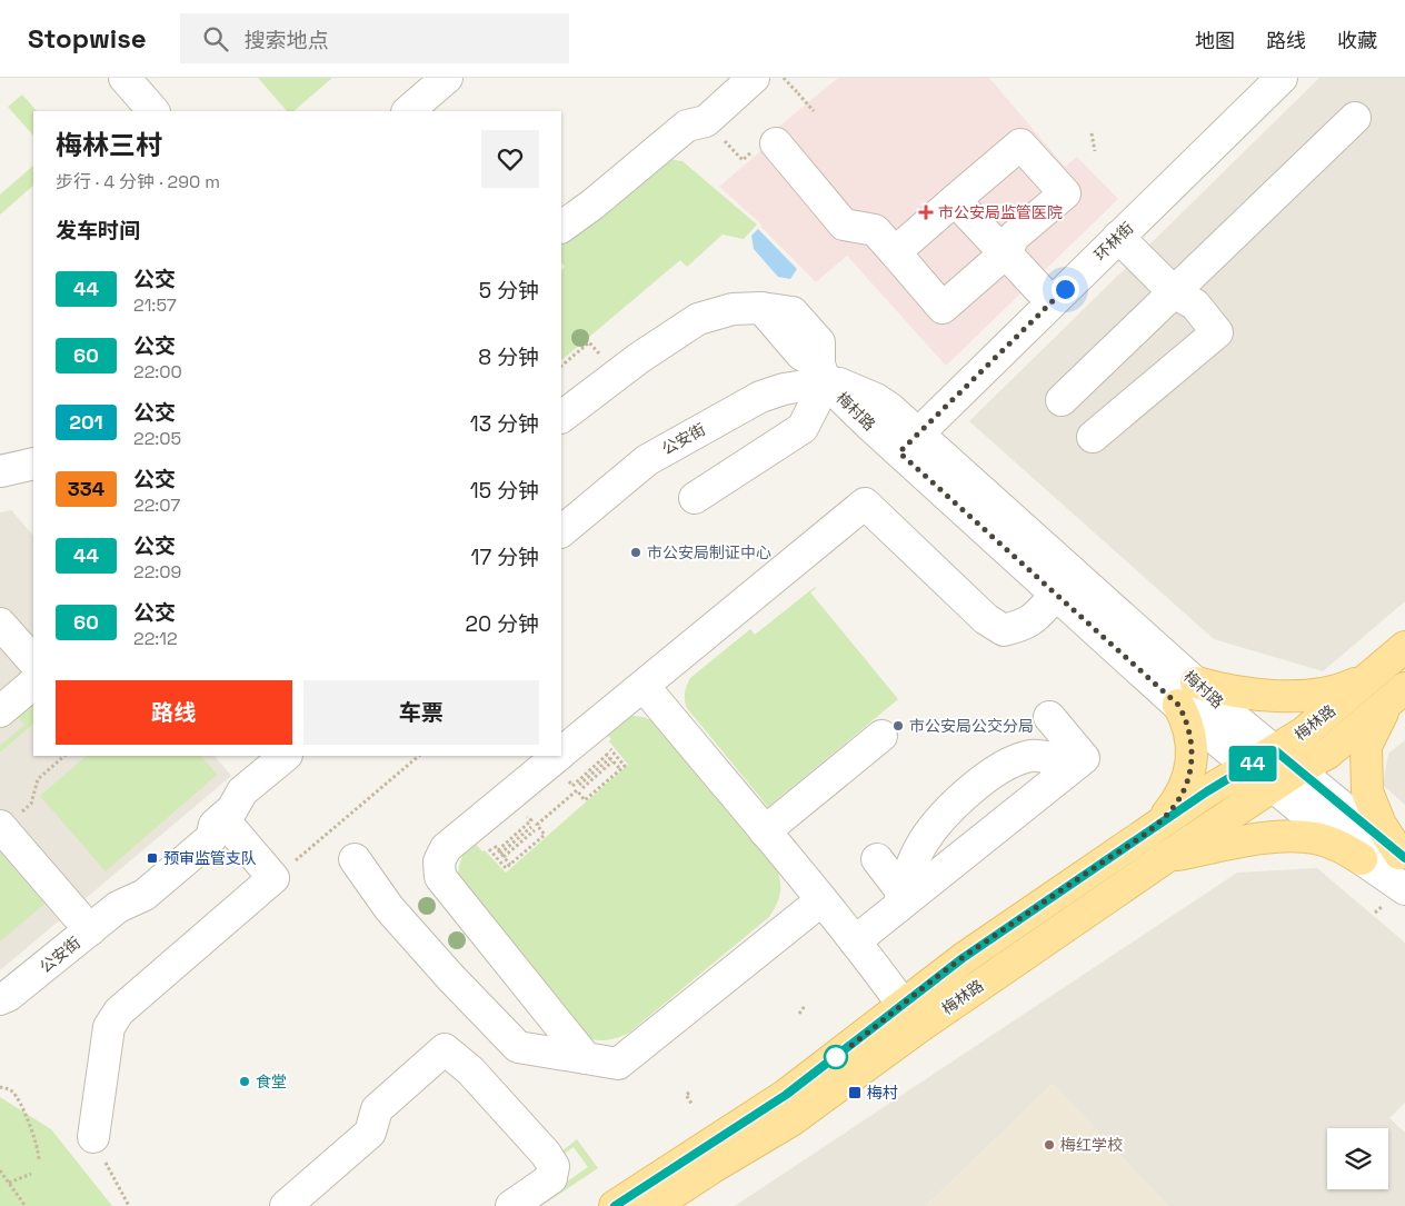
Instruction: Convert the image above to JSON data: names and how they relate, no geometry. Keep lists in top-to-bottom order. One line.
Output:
{"streets":{"main road":["梅林路"],"street":["环林街","梅村路","公安街"]},"crossings":[["环林街","梅村路"],["梅村路","公安街"],["梅村路","梅林路"]],"places":{"health":["市公安局监管医院"],"other":["市公安局制证中心","市公安局公交分局","食堂","梅红学校"],"transit":["预审监管支队","梅村"]},"lines":["bus line 44"],"page":{"header":"Stopwise","search":"搜索地点","nav":["地图","路线","收藏"],"on_map":"44","heading":[["梅林三村","步行 · 4 分钟 · 290 m"],"发车时间"],"list":[{"mark":"44","name":"公交","note":"21:57","value":"5 分钟"},{"mark":"60","name":"公交","note":"22:00","value":"8 分钟"},{"mark":"201","name":"公交","note":"22:05","value":"13 分钟"},{"mark":"334","name":"公交","note":"22:07","value":"15 分钟"},{"mark":"44","name":"公交","note":"22:09","value":"17 分钟"},{"mark":"60","name":"公交","note":"22:12","value":"20 分钟"}],"buttons":["路线","车票"]}}
